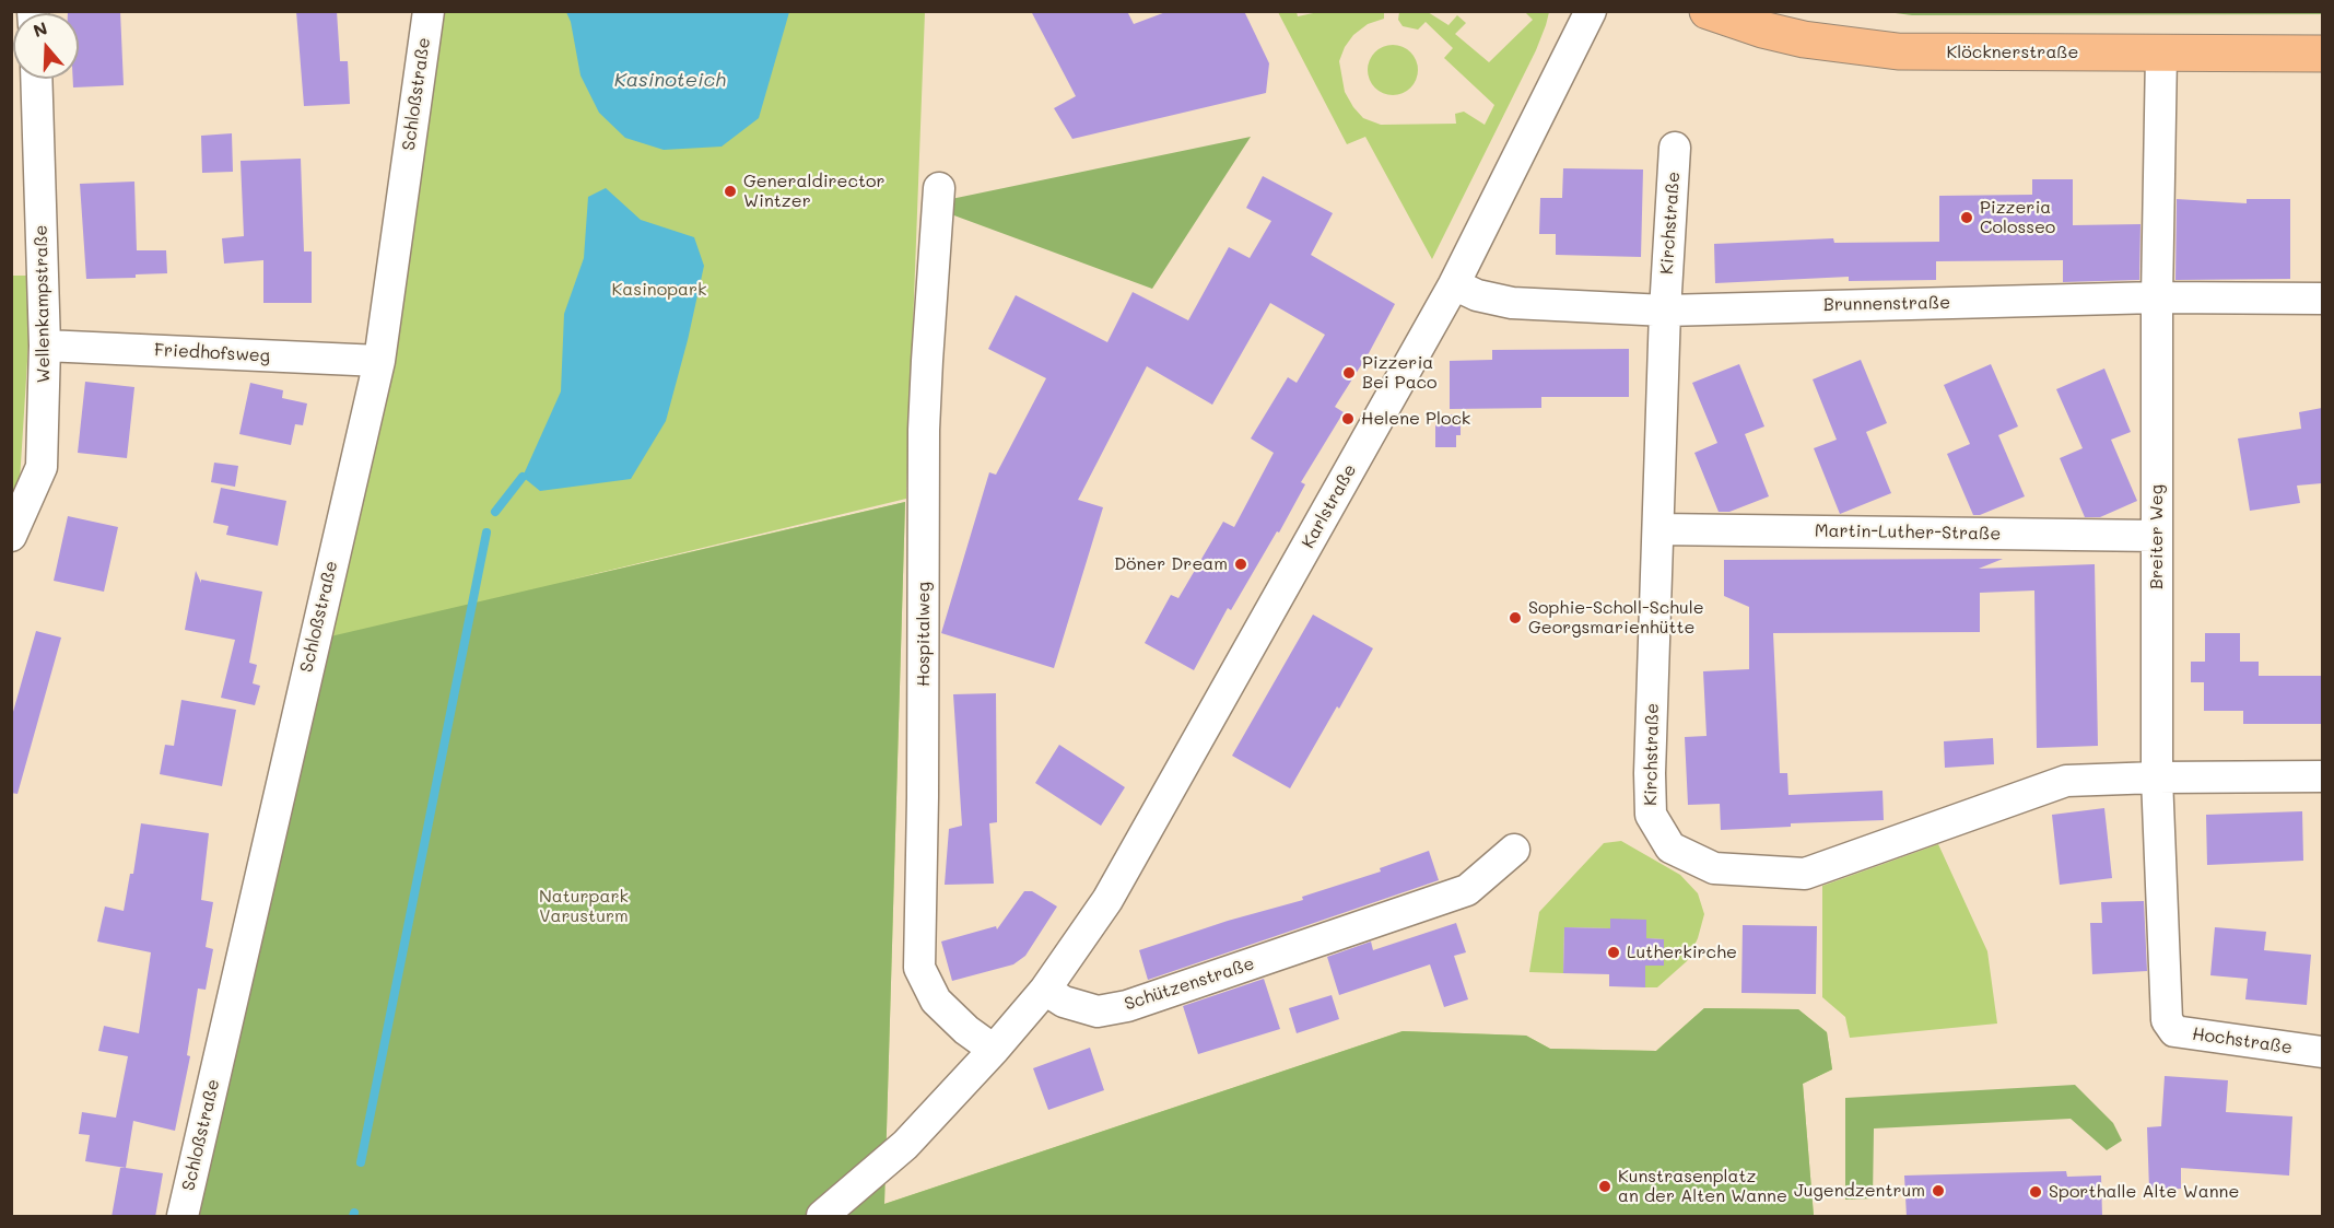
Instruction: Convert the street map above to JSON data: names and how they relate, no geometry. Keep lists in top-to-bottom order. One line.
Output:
{"streets":{"main road":["Klöcknerstraße"],"street":["Schloßstraße","Kirchstraße","Wellenkampstraße","Brunnenstraße","Friedhofsweg","Karlstraße","Martin-Luther-Straße","Breiter Weg","Hospitalweg","Schützenstraße","Hochstraße"]},"crossings":[["Klöcknerstraße","Breiter Weg"],["Schloßstraße","Friedhofsweg"],["Kirchstraße","Brunnenstraße"],["Kirchstraße","Martin-Luther-Straße"],["Kirchstraße","Breiter Weg"],["Wellenkampstraße","Friedhofsweg"],["Brunnenstraße","Karlstraße"],["Brunnenstraße","Breiter Weg"],["Karlstraße","Schützenstraße"],["Martin-Luther-Straße","Breiter Weg"],["Breiter Weg","Hochstraße"]],"water":["Kasinoteich"],"parks":["Kasinopark","Naturpark Varusturm"],"places":["Generaldirector Wintzer","Pizzeria Colosseo","Pizzeria Bei Paco","Helene Plock","Döner Dream","Sophie-Scholl-Schule Georgsmarienhütte","Lutherkirche","Kunstrasenplatz an der Alten Wanne","Jugendzentrum","Sporthalle Alte Wanne"],"north":"top"}
